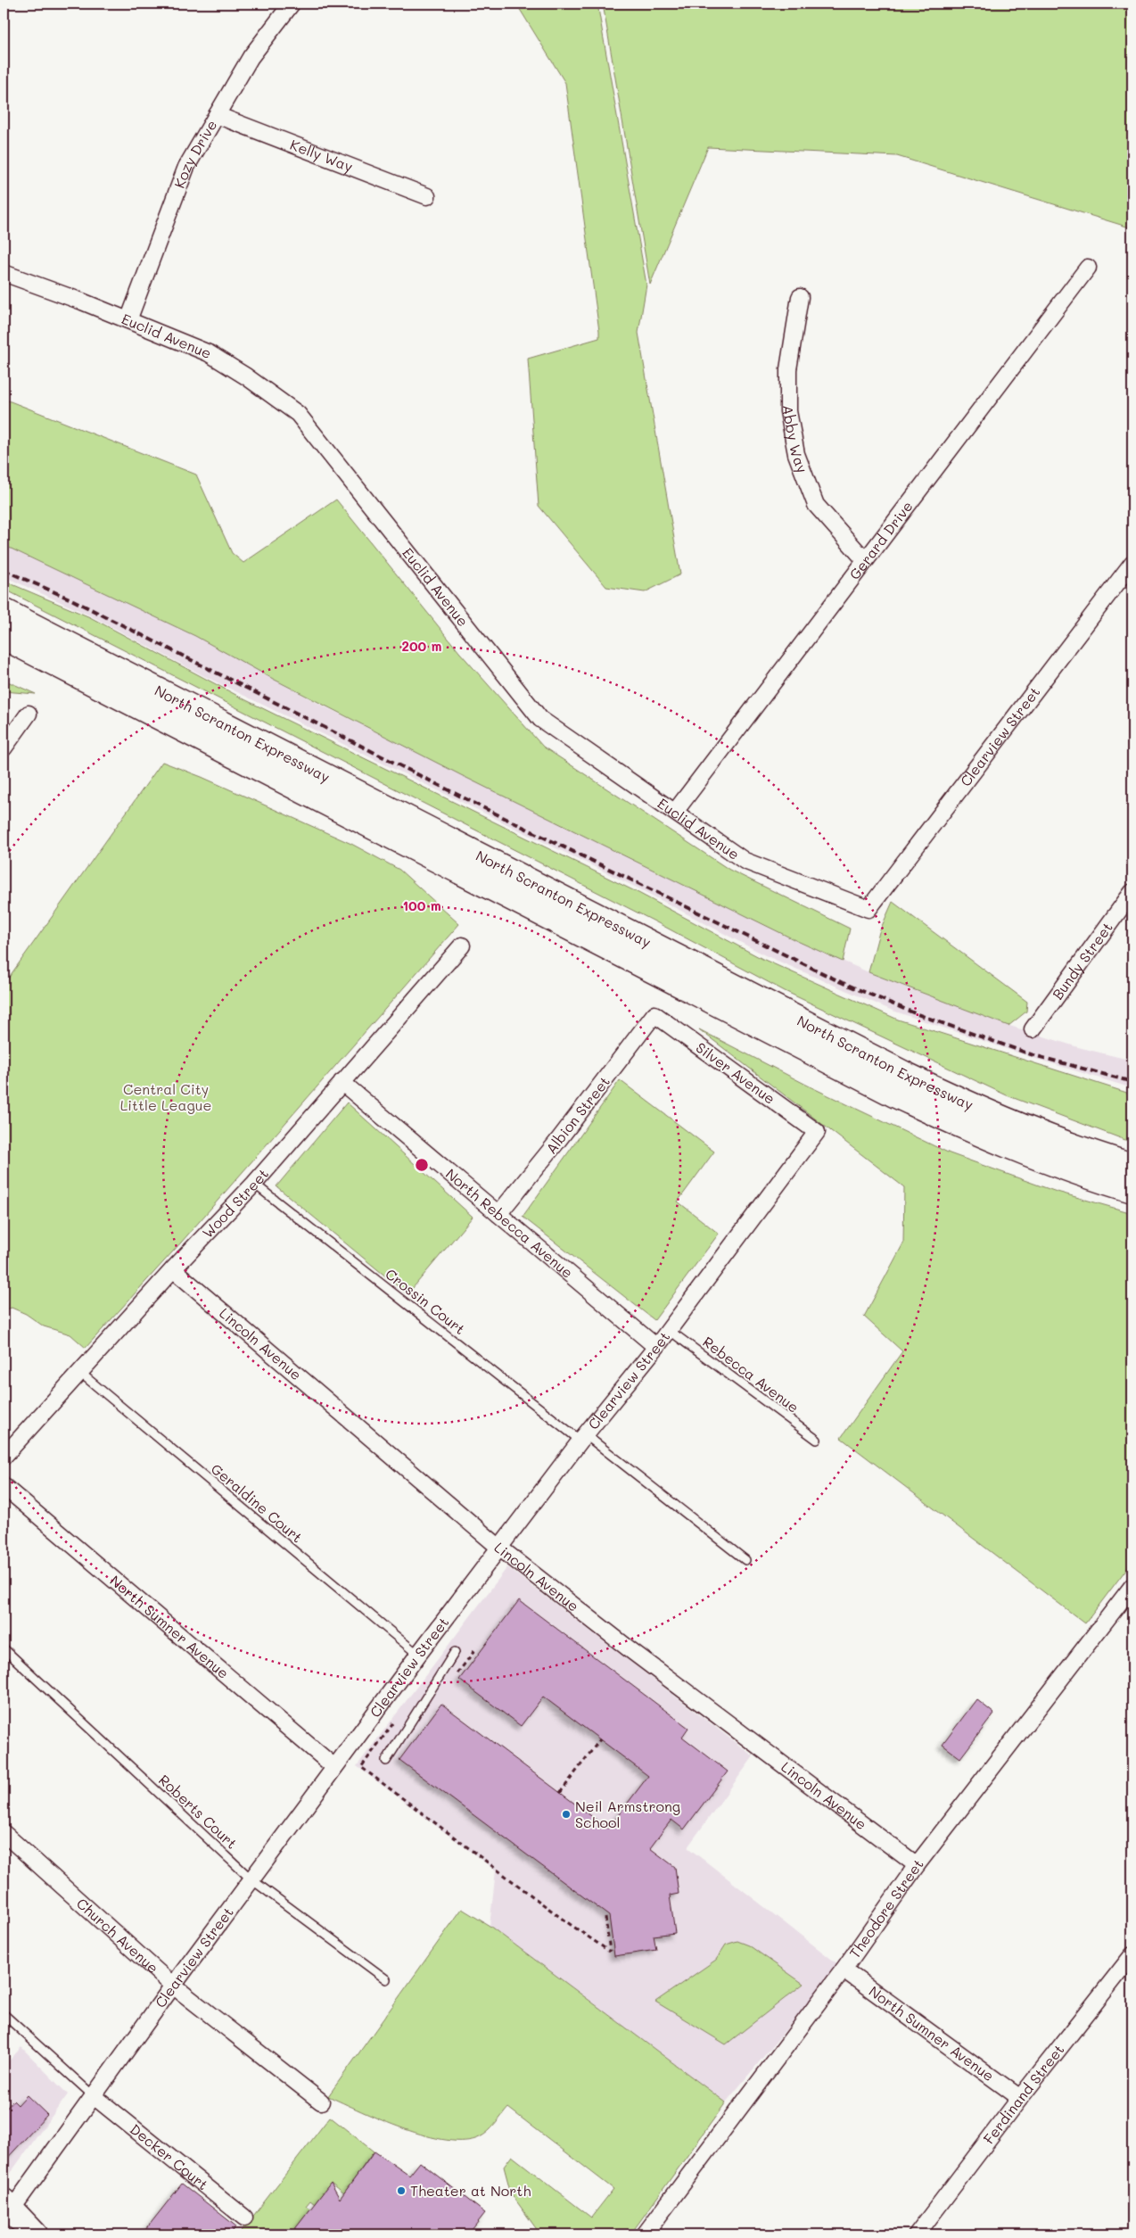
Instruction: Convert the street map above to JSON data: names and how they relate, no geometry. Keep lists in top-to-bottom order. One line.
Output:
{"streets":{"main road":["North Scranton Expressway"],"street":["Kozy Drive","Kelly Way","Euclid Avenue","Abby Way","Gerard Drive","Clearview Street","Bundy Street","Silver Avenue","Albion Street","Wood Street","North Rebecca Avenue","Lincoln Avenue","North Sumner Avenue","Theodore Street","Church Avenue","Ferdinand Street","Decker Court"],"lane":["Crossin Court","Rebecca Avenue","Geraldine Court","Roberts Court"]},"crossings":[["Kozy Drive","Kelly Way"],["Kozy Drive","Euclid Avenue"],["Euclid Avenue","Gerard Drive"],["Euclid Avenue","Clearview Street"],["Abby Way","Gerard Drive"],["Clearview Street","Silver Avenue"],["Clearview Street","North Rebecca Avenue"],["Clearview Street","Crossin Court"],["Clearview Street","Lincoln Avenue"],["Clearview Street","Rebecca Avenue"],["Clearview Street","Geraldine Court"],["Clearview Street","North Sumner Avenue"],["Clearview Street","Roberts Court"],["Clearview Street","Church Avenue"],["Clearview Street","Decker Court"],["Silver Avenue","Albion Street"],["Albion Street","North Rebecca Avenue"],["Wood Street","North Rebecca Avenue"],["Wood Street","Crossin Court"],["Wood Street","Lincoln Avenue"],["Wood Street","Geraldine Court"],["Lincoln Avenue","Theodore Street"],["North Sumner Avenue","Theodore Street"],["North Sumner Avenue","Ferdinand Street"]],"parks":["Central City Little League"],"places":["Neil Armstrong School","Theater at North"],"rings":["200 m","100 m"]}
